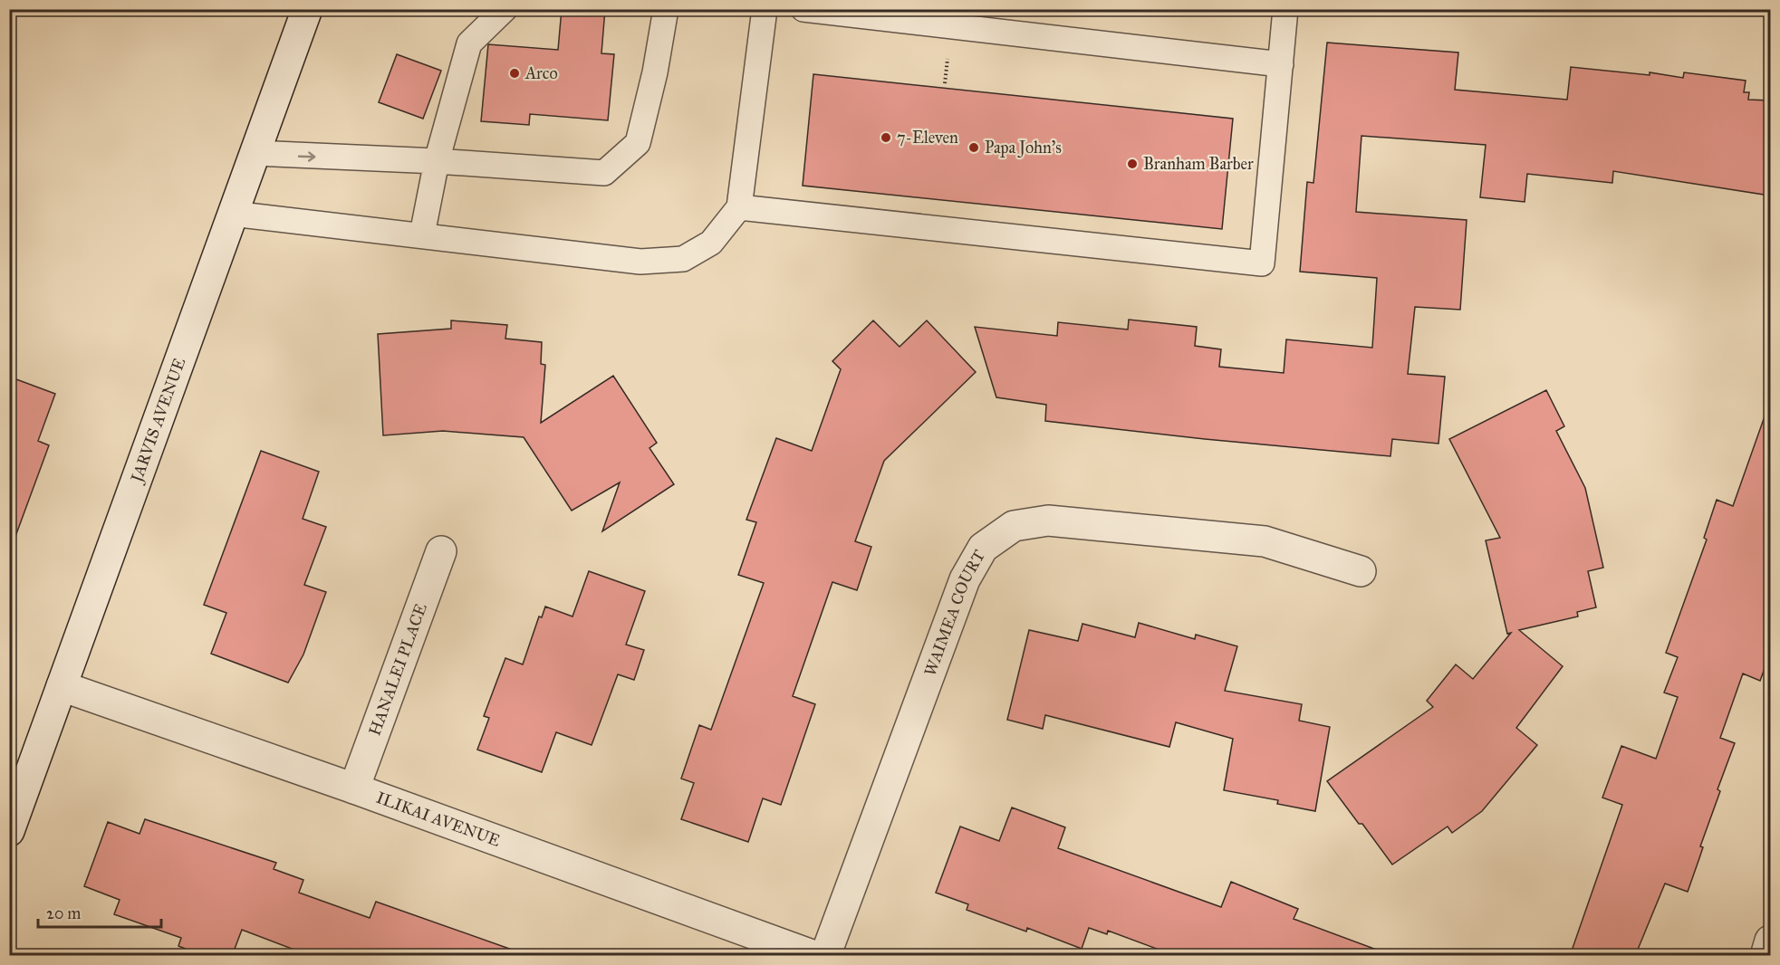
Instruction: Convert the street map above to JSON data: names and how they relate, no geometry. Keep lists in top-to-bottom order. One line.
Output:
{"streets":{"street":["JARVIS AVENUE","WAIMEA COURT","HANALEI PLACE","ILIKAI AVENUE"]},"crossings":[["JARVIS AVENUE","ILIKAI AVENUE"],["HANALEI PLACE","ILIKAI AVENUE"]],"places":["Arco","7-Eleven","Papa John's","Branham Barber"],"scale_bar":"20 m"}
